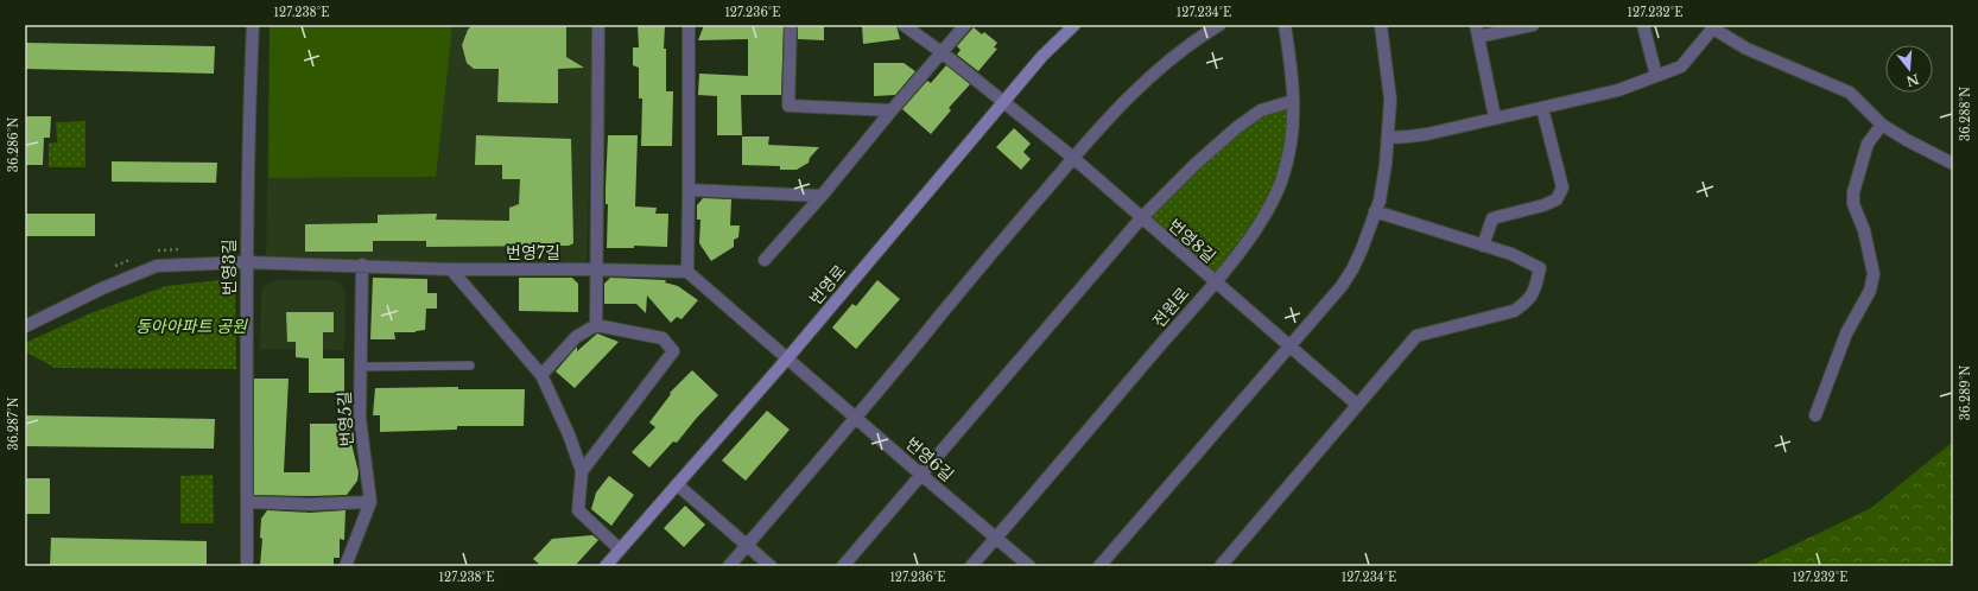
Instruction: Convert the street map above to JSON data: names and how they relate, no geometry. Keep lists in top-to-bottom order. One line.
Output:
{"streets":{"street":["번영8길","번영7길","번영3길","번영로","전원로","번영5길","번영6길"]},"crossings":[["번영8길","번영로"],["번영8길","전원로"],["번영7길","번영3길"],["번영7길","번영5길"],["번영로","번영6길"],["전원로","번영6길"]],"parks":["동아아파트 공원"],"north":"bottom","coordinates":["127.238°E","127.236°E","127.234°E","127.232°E","36.288°N","36.286°N","36.289°N","36.287°N"]}
